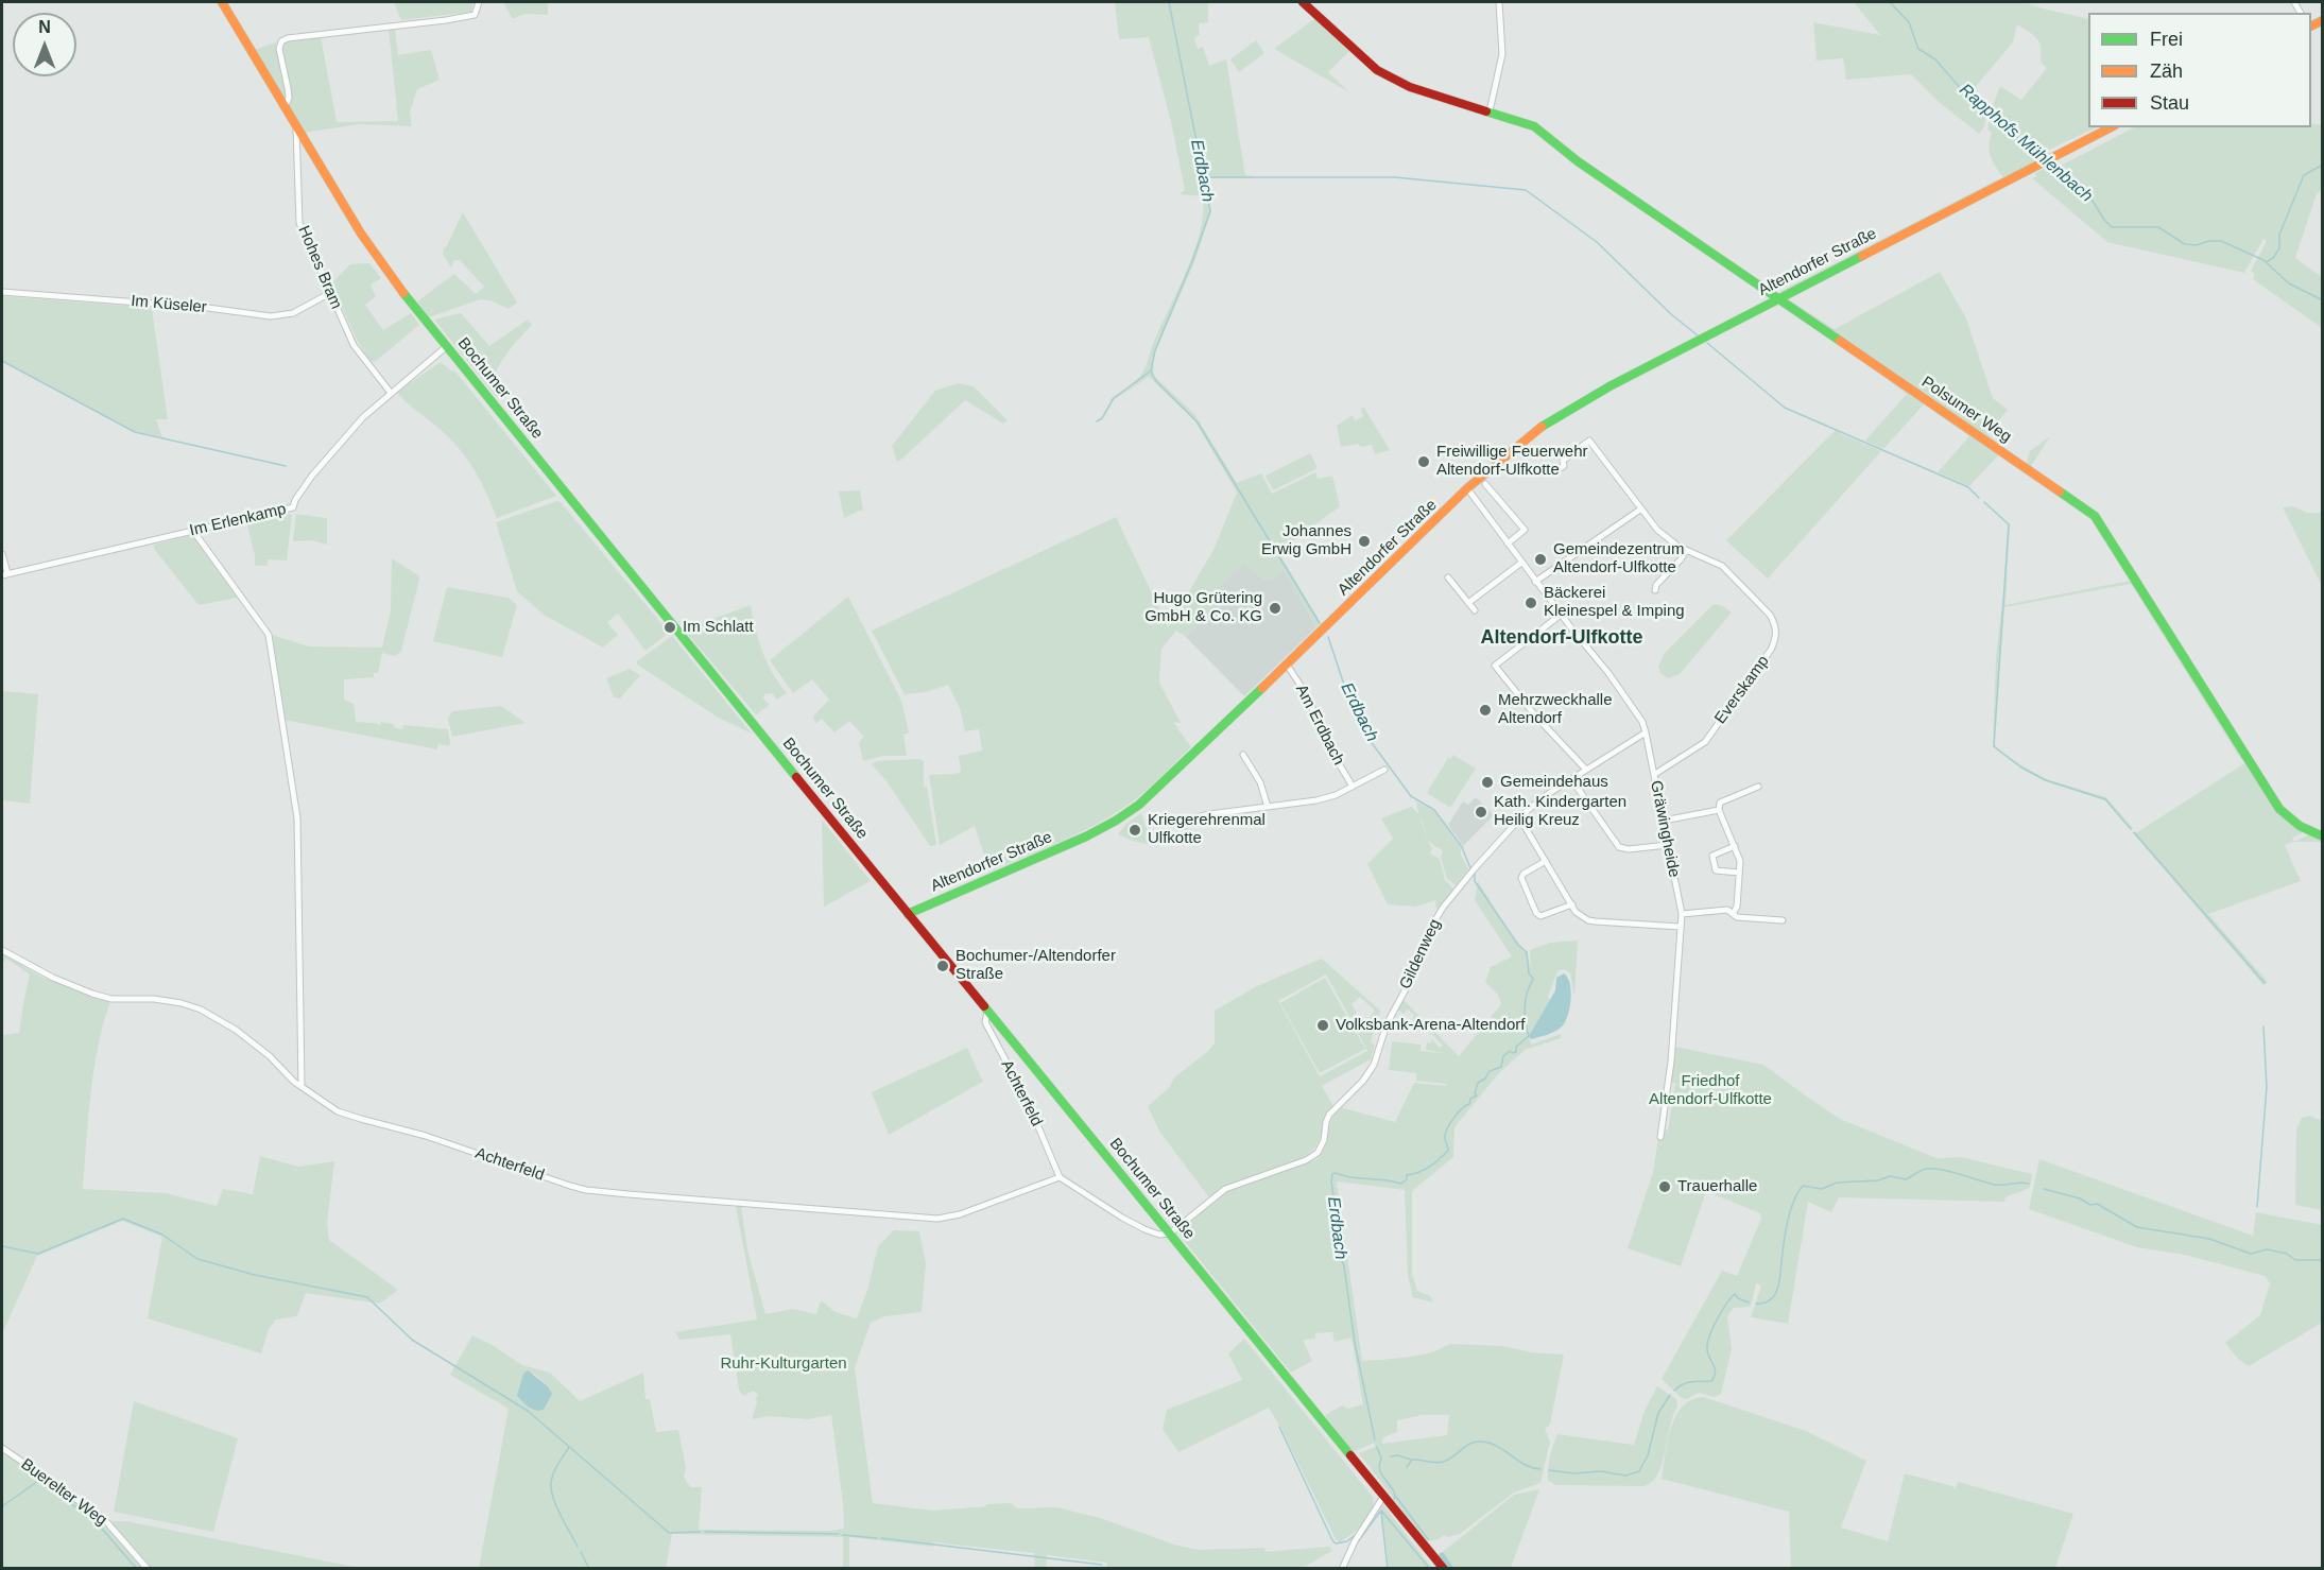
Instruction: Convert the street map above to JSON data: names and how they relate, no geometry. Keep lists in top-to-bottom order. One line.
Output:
{"streets":{"street":["Altendorfer Straße","Hohes Bram","Im Küseler","Bochumer Straße","Polsumer Weg","Im Erlenkamp","Everskamp","Am Erdbach","Gräwingheide","Gildenweg","Achterfeld","Buerelter Weg"]},"crossings":[["Altendorfer Straße","Bochumer Straße"],["Altendorfer Straße","Polsumer Weg"],["Altendorfer Straße","Am Erdbach"],["Altendorfer Straße","Gräwingheide"],["Hohes Bram","Im Küseler"],["Hohes Bram","Bochumer Straße"],["Hohes Bram","Im Erlenkamp"],["Bochumer Straße","Im Erlenkamp"],["Bochumer Straße","Gildenweg"],["Bochumer Straße","Achterfeld"],["Everskamp","Gräwingheide"],["Gräwingheide","Gildenweg"]],"districts":["Altendorf-Ulfkotte"],"water":["Rapphofs Mühlenbach","Erdbach"],"parks":["Friedhof Altendorf-Ulfkotte","Ruhr-Kulturgarten"],"places":["Freiwillige Feuerwehr Altendorf-Ulfkotte","Johannes Erwig GmbH","Gemeindezentrum Altendorf-Ulfkotte","Bäckerei Kleinespel & Imping","Hugo Grütering GmbH & Co. KG","Im Schlatt","Mehrzweckhalle Altendorf","Gemeindehaus","Kath. Kindergarten Heilig Kreuz","Kriegerehrenmal Ulfkotte","Bochumer-/Altendorfer Straße","Volksbank-Arena-Altendorf","Trauerhalle"],"legend":["Frei","Zäh","Stau"],"north":"top"}
